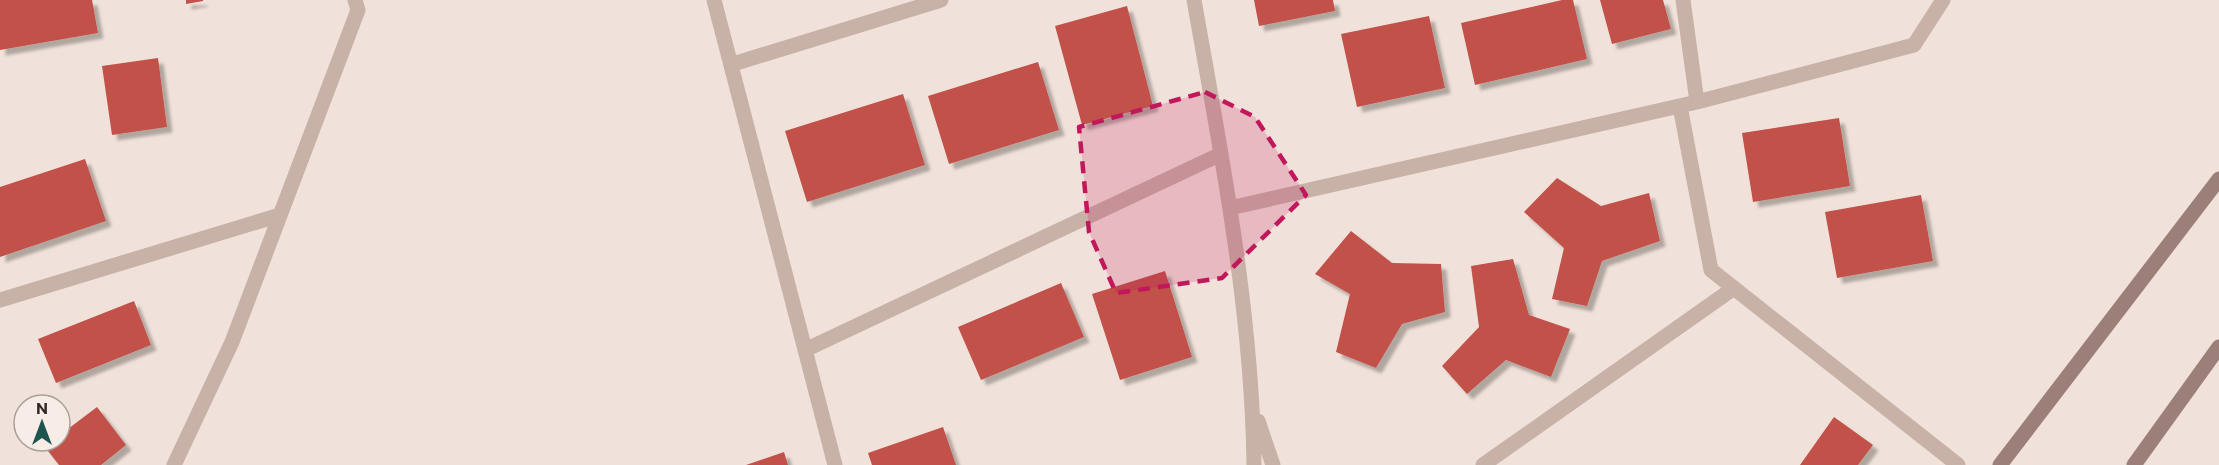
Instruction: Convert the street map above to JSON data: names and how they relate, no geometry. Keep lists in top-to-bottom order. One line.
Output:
{"north":"top"}
